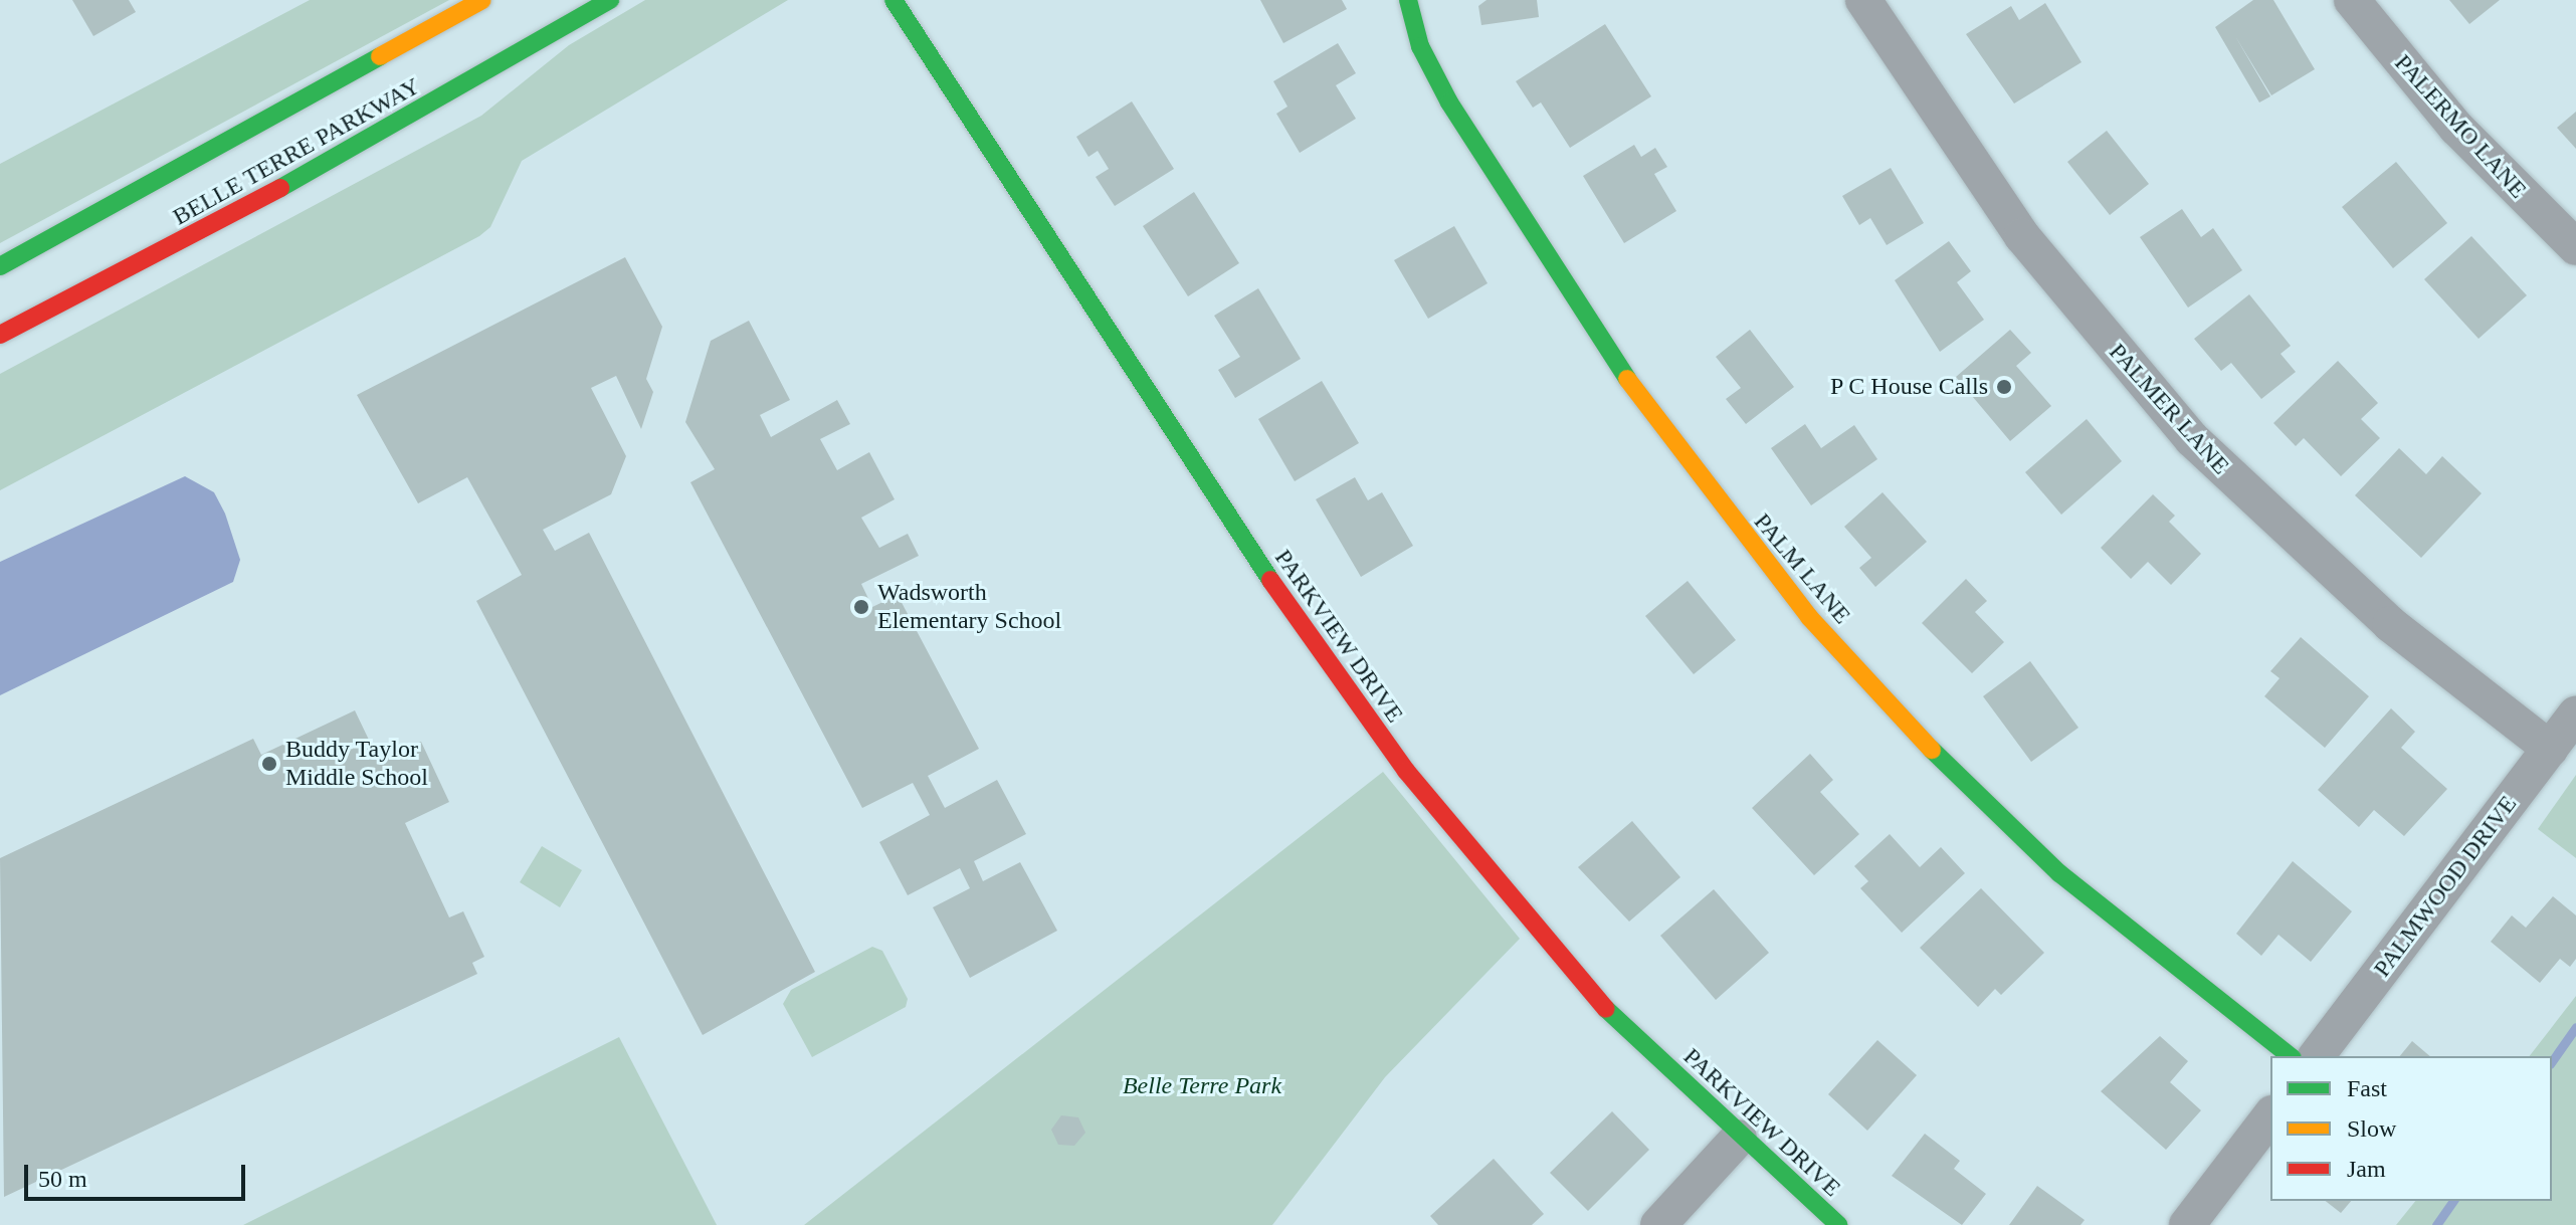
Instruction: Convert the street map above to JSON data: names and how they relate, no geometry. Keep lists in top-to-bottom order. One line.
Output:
{"streets":{"street":["PALERMO LANE","BELLE TERRE PARKWAY","PALMER LANE","PALM LANE","PARKVIEW DRIVE","PALMWOOD DRIVE"]},"crossings":[["PALMER LANE","PALMWOOD DRIVE"]],"parks":["Belle Terre Park"],"places":["P C House Calls","Wadsworth Elementary School","Buddy Taylor Middle School"],"legend":["Fast","Slow","Jam"],"scale_bar":"50 m"}
